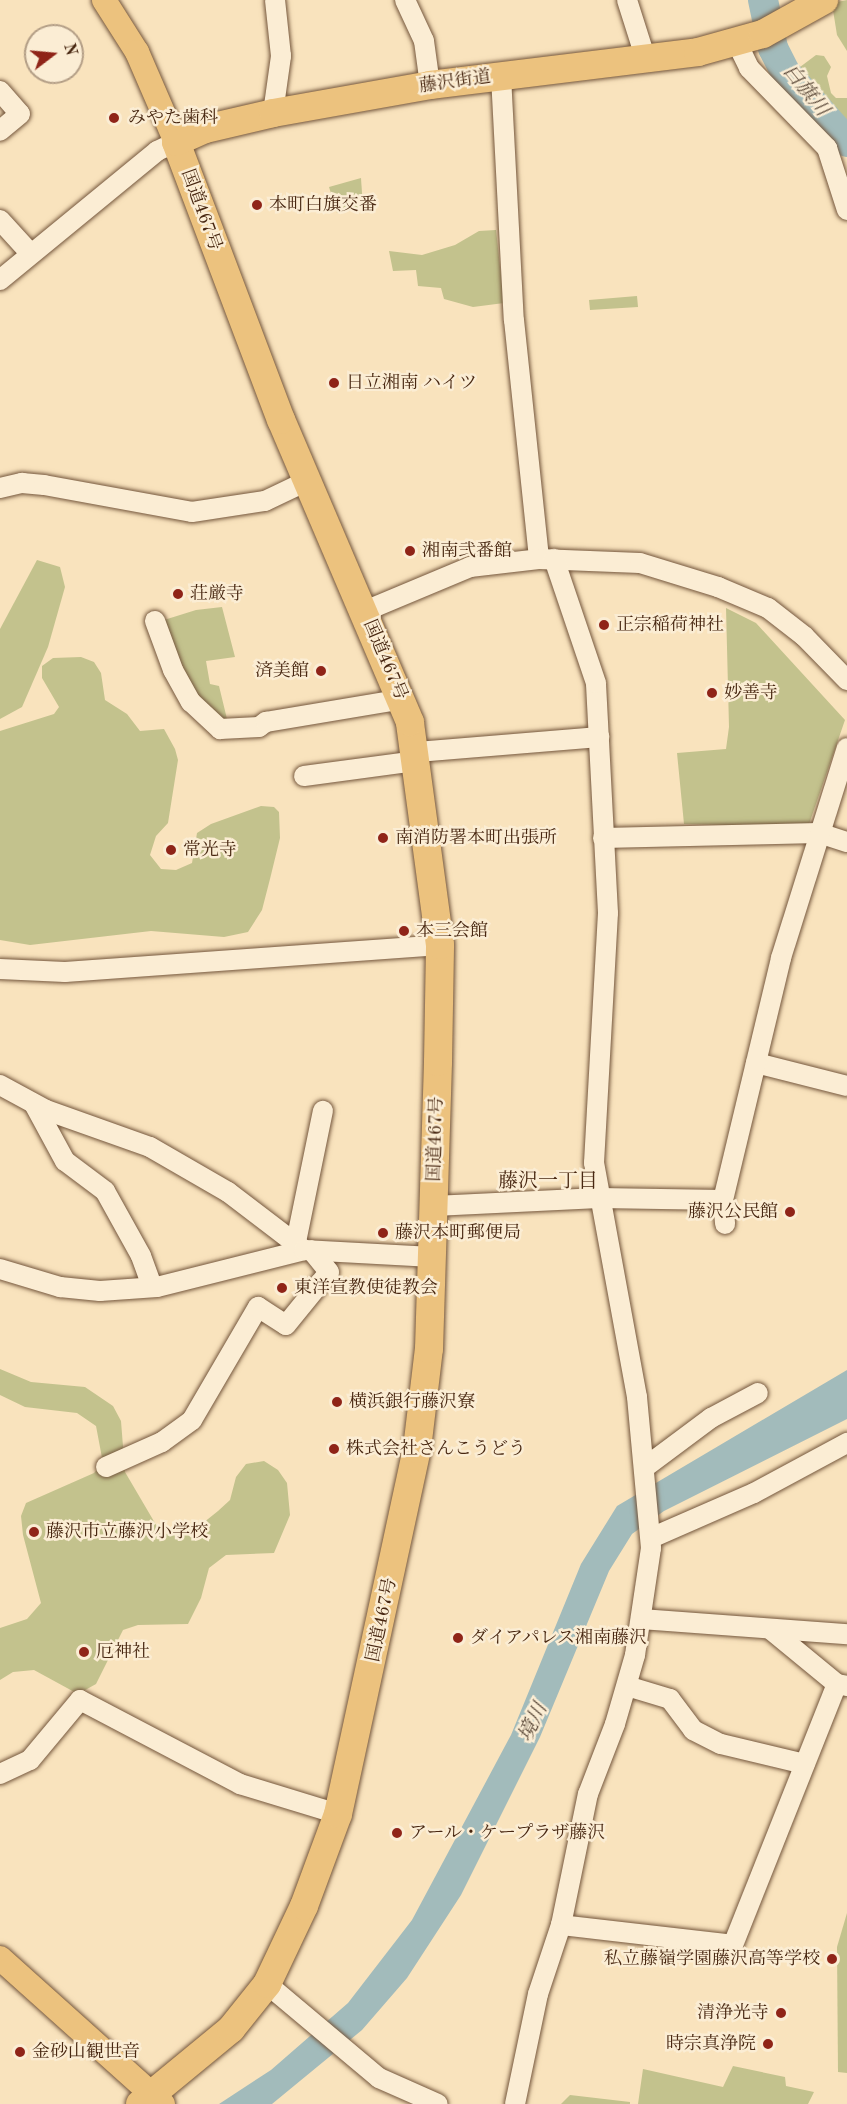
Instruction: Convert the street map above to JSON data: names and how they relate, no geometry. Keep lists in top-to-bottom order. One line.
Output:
{"streets":{"highway":["藤沢街道","国道467号"]},"crossings":[["藤沢街道","国道467号"]],"districts":["藤沢一丁目"],"water":["白旗川","境川"],"places":["みやた歯科","本町白旗交番","日立湘南 ハイツ","湘南弐番館","荘厳寺","正宗稲荷神社","済美館","妙善寺","南消防署本町出張所","常光寺","本三会館","藤沢公民館","藤沢本町郵便局","東洋宣教使徒教会","横浜銀行藤沢寮","株式会社さんこうどう","藤沢市立藤沢小学校","ダイアパレス湘南藤沢","厄神社","アール・ケープラザ藤沢","私立藤嶺学園藤沢高等学校","清浄光寺","時宗真浄院","金砂山観世音"],"north":"right"}
